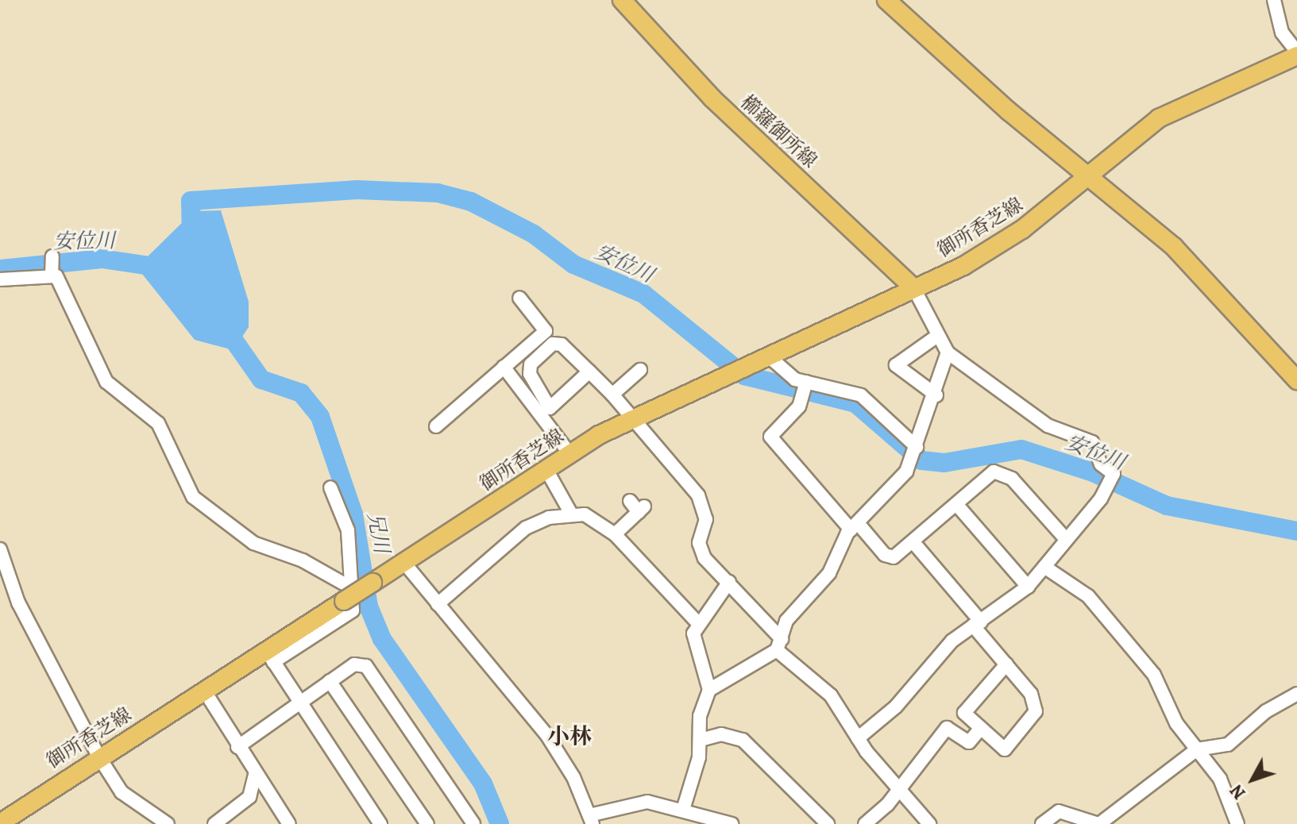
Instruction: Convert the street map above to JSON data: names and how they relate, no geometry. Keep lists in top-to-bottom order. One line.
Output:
{"streets":{"main road":["櫛羅御所線","御所香芝線"]},"crossings":[["櫛羅御所線","御所香芝線"]],"districts":["小林"],"water":["安位川","兄川"],"north":"bottom left"}
